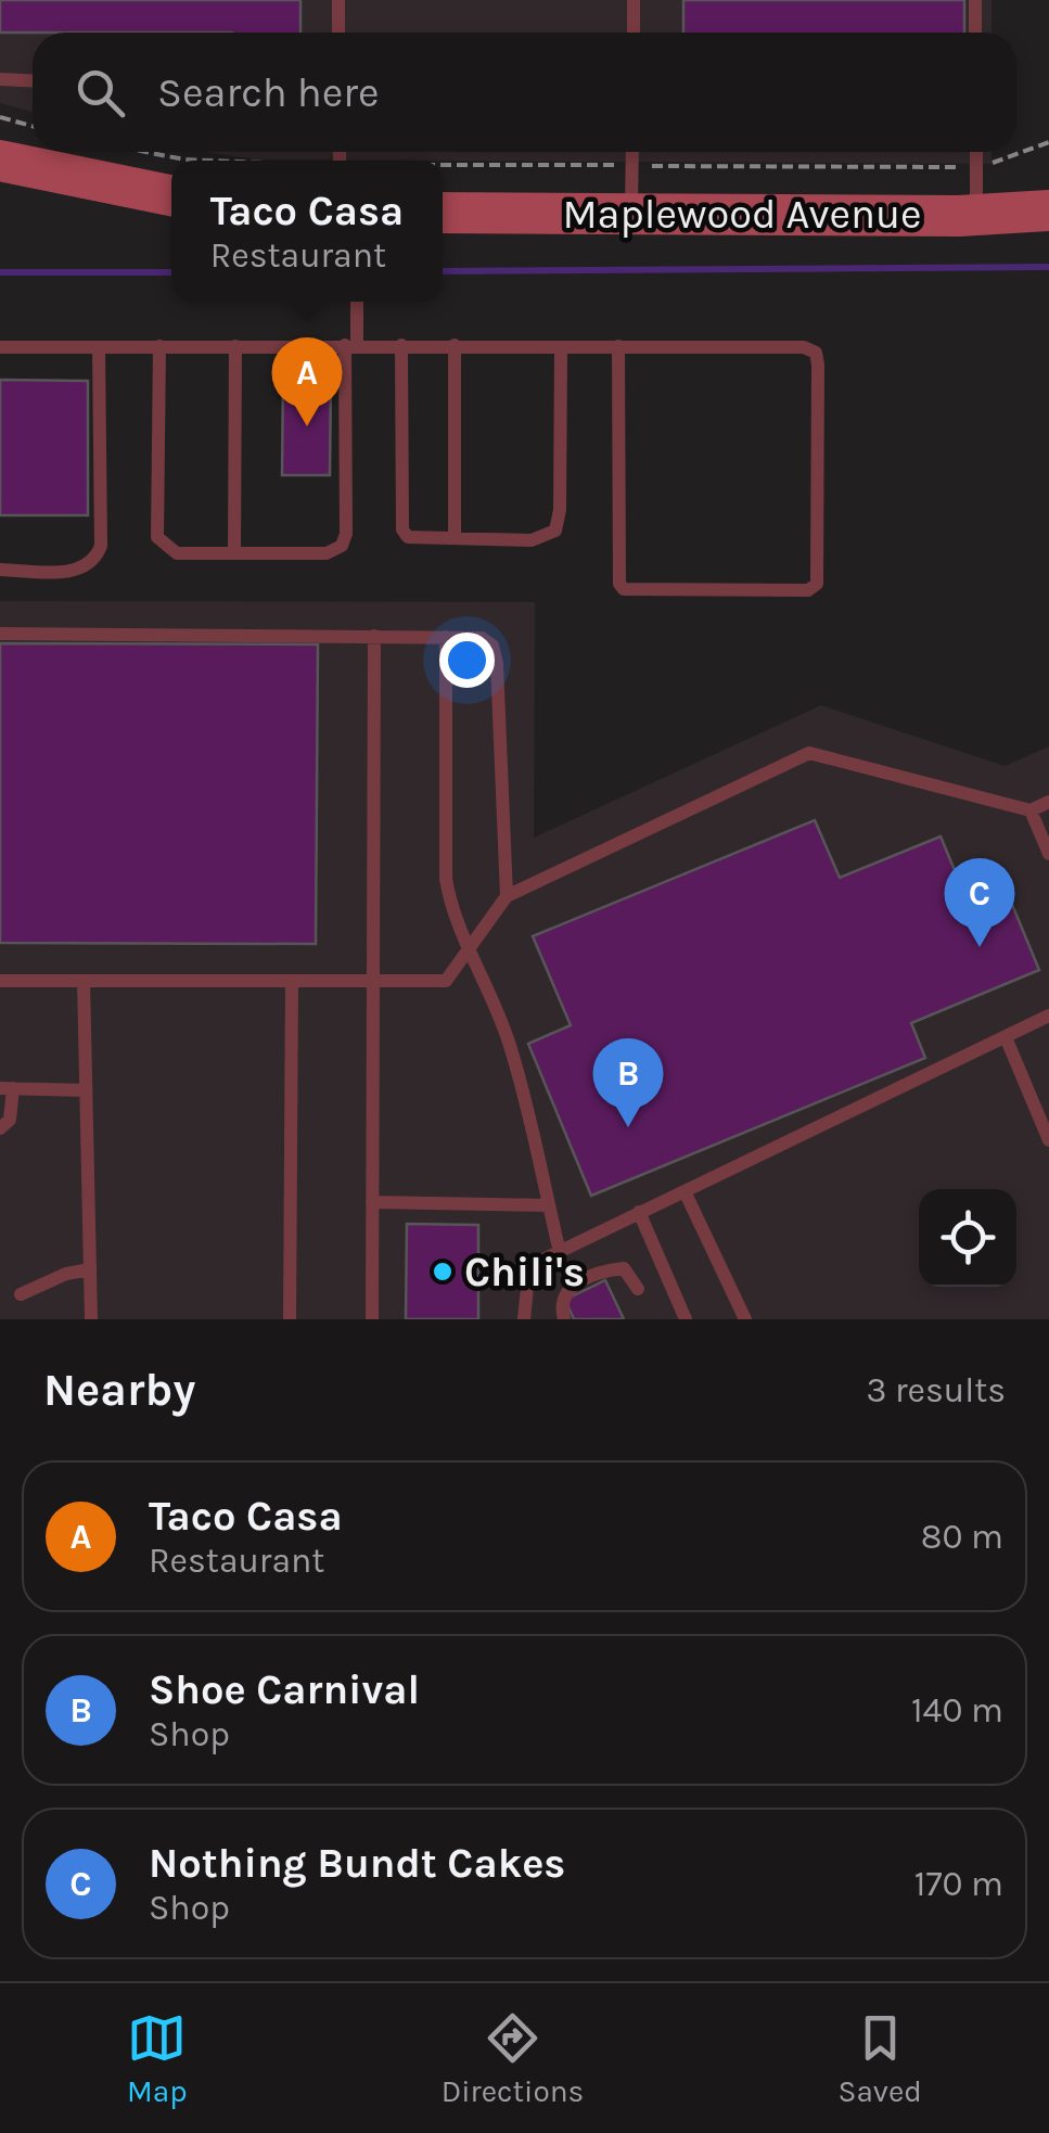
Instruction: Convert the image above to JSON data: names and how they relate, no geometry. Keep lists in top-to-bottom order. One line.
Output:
{"streets":{"street":["Maplewood Avenue"]},"places":["Chili's"],"page":{"search":"Search here","popup":["Taco Casa","Restaurant"],"pins":["A","C","B"],"heading":["Nearby","3 results"],"list":[{"mark":"A","name":"Taco Casa","note":"Restaurant","value":"80 m"},{"mark":"B","name":"Shoe Carnival","note":"Shop","value":"140 m"},{"mark":"C","name":"Nothing Bundt Cakes","note":"Shop","value":"170 m"}],"nav":["Map","Directions","Saved"]}}
